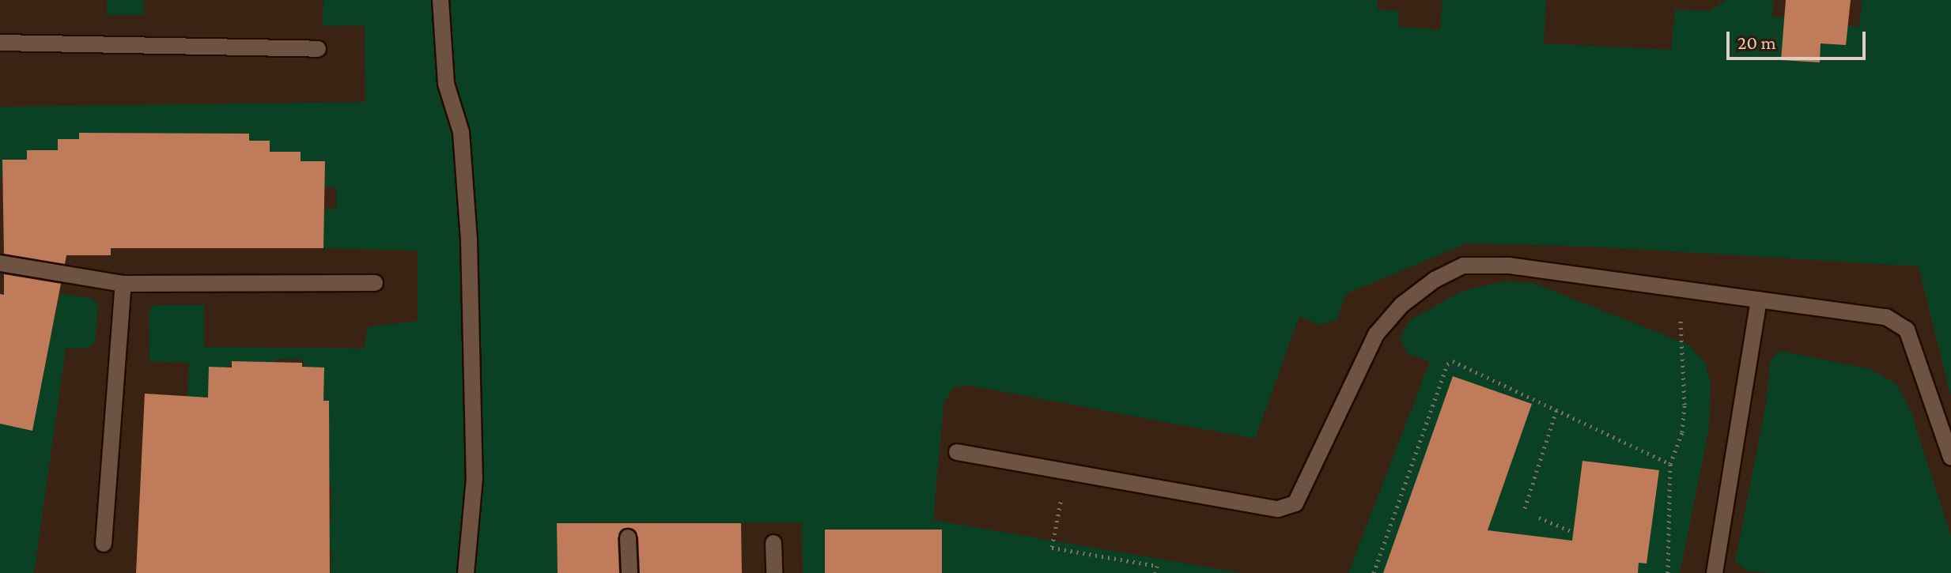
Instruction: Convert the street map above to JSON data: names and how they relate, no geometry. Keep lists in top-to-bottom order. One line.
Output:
{"scale_bar":"20 m"}
